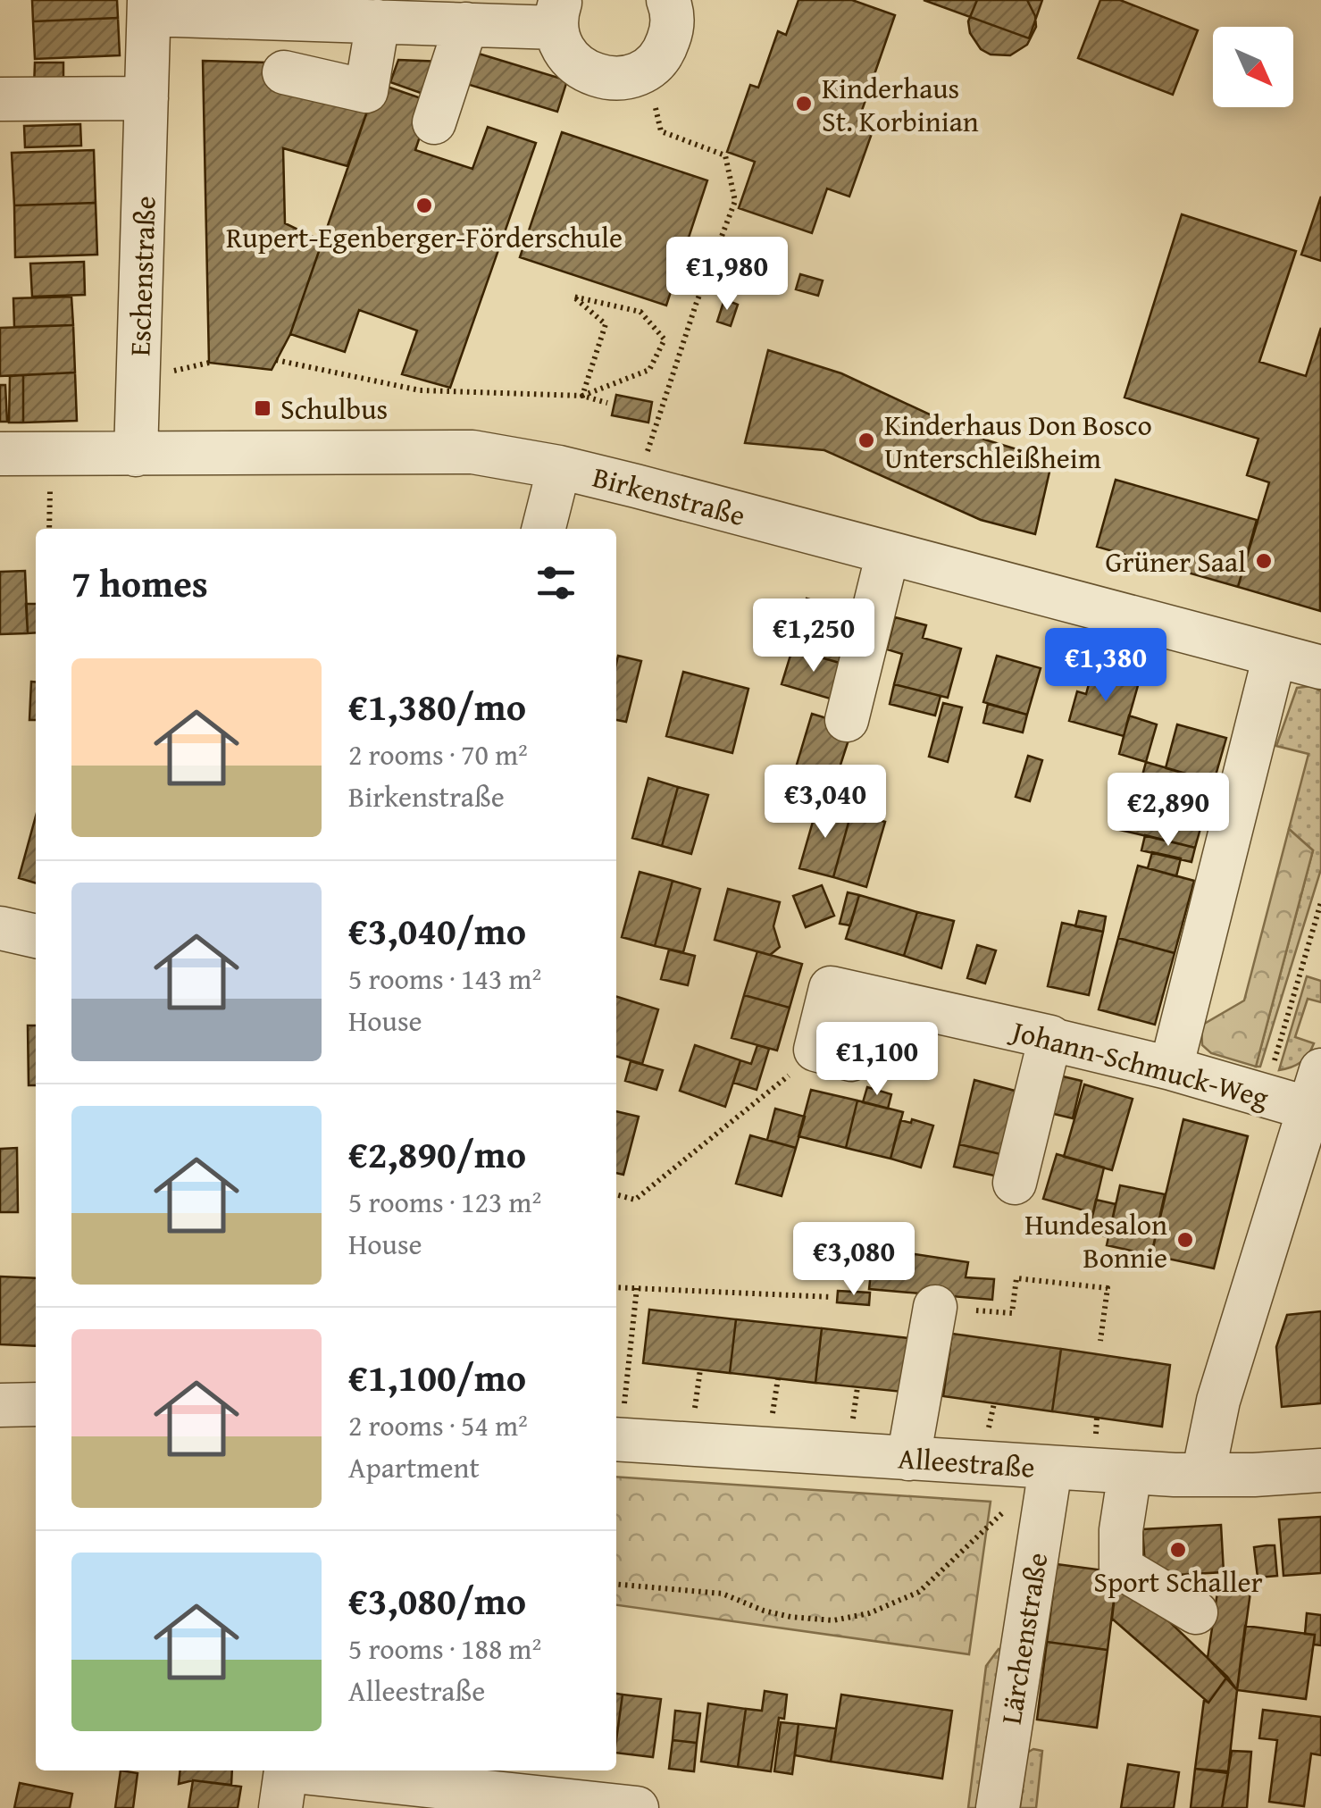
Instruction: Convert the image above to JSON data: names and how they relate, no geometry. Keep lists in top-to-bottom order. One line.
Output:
{"streets":{"street":["Eschenstraße","Birkenstraße","Johann-Schmuck-Weg","Alleestraße","Lärchenstraße"]},"crossings":[["Eschenstraße","Birkenstraße"],["Alleestraße","Lärchenstraße"]],"places":{"other":["Kinderhaus St. Korbinian","Rupert-Egenberger-Förderschule","Kinderhaus Don Bosco Unterschleißheim","Grüner Saal","Hundesalon Bonnie","Sport Schaller"],"transit":["Schulbus"]},"north":"bottom right","page":{"price":["€1,980","€1,250","€1,380","€3,040","€2,890","€1,100","€3,080"],"heading":"7 homes","list":[{"name":"€1,380/mo","note":"2 rooms · 70 m² · Birkenstraße"},{"name":"€3,040/mo","note":"5 rooms · 143 m² · House"},{"name":"€2,890/mo","note":"5 rooms · 123 m² · House"},{"name":"€1,100/mo","note":"2 rooms · 54 m² · Apartment"},{"name":"€3,080/mo","note":"5 rooms · 188 m² · Alleestraße"}]}}
